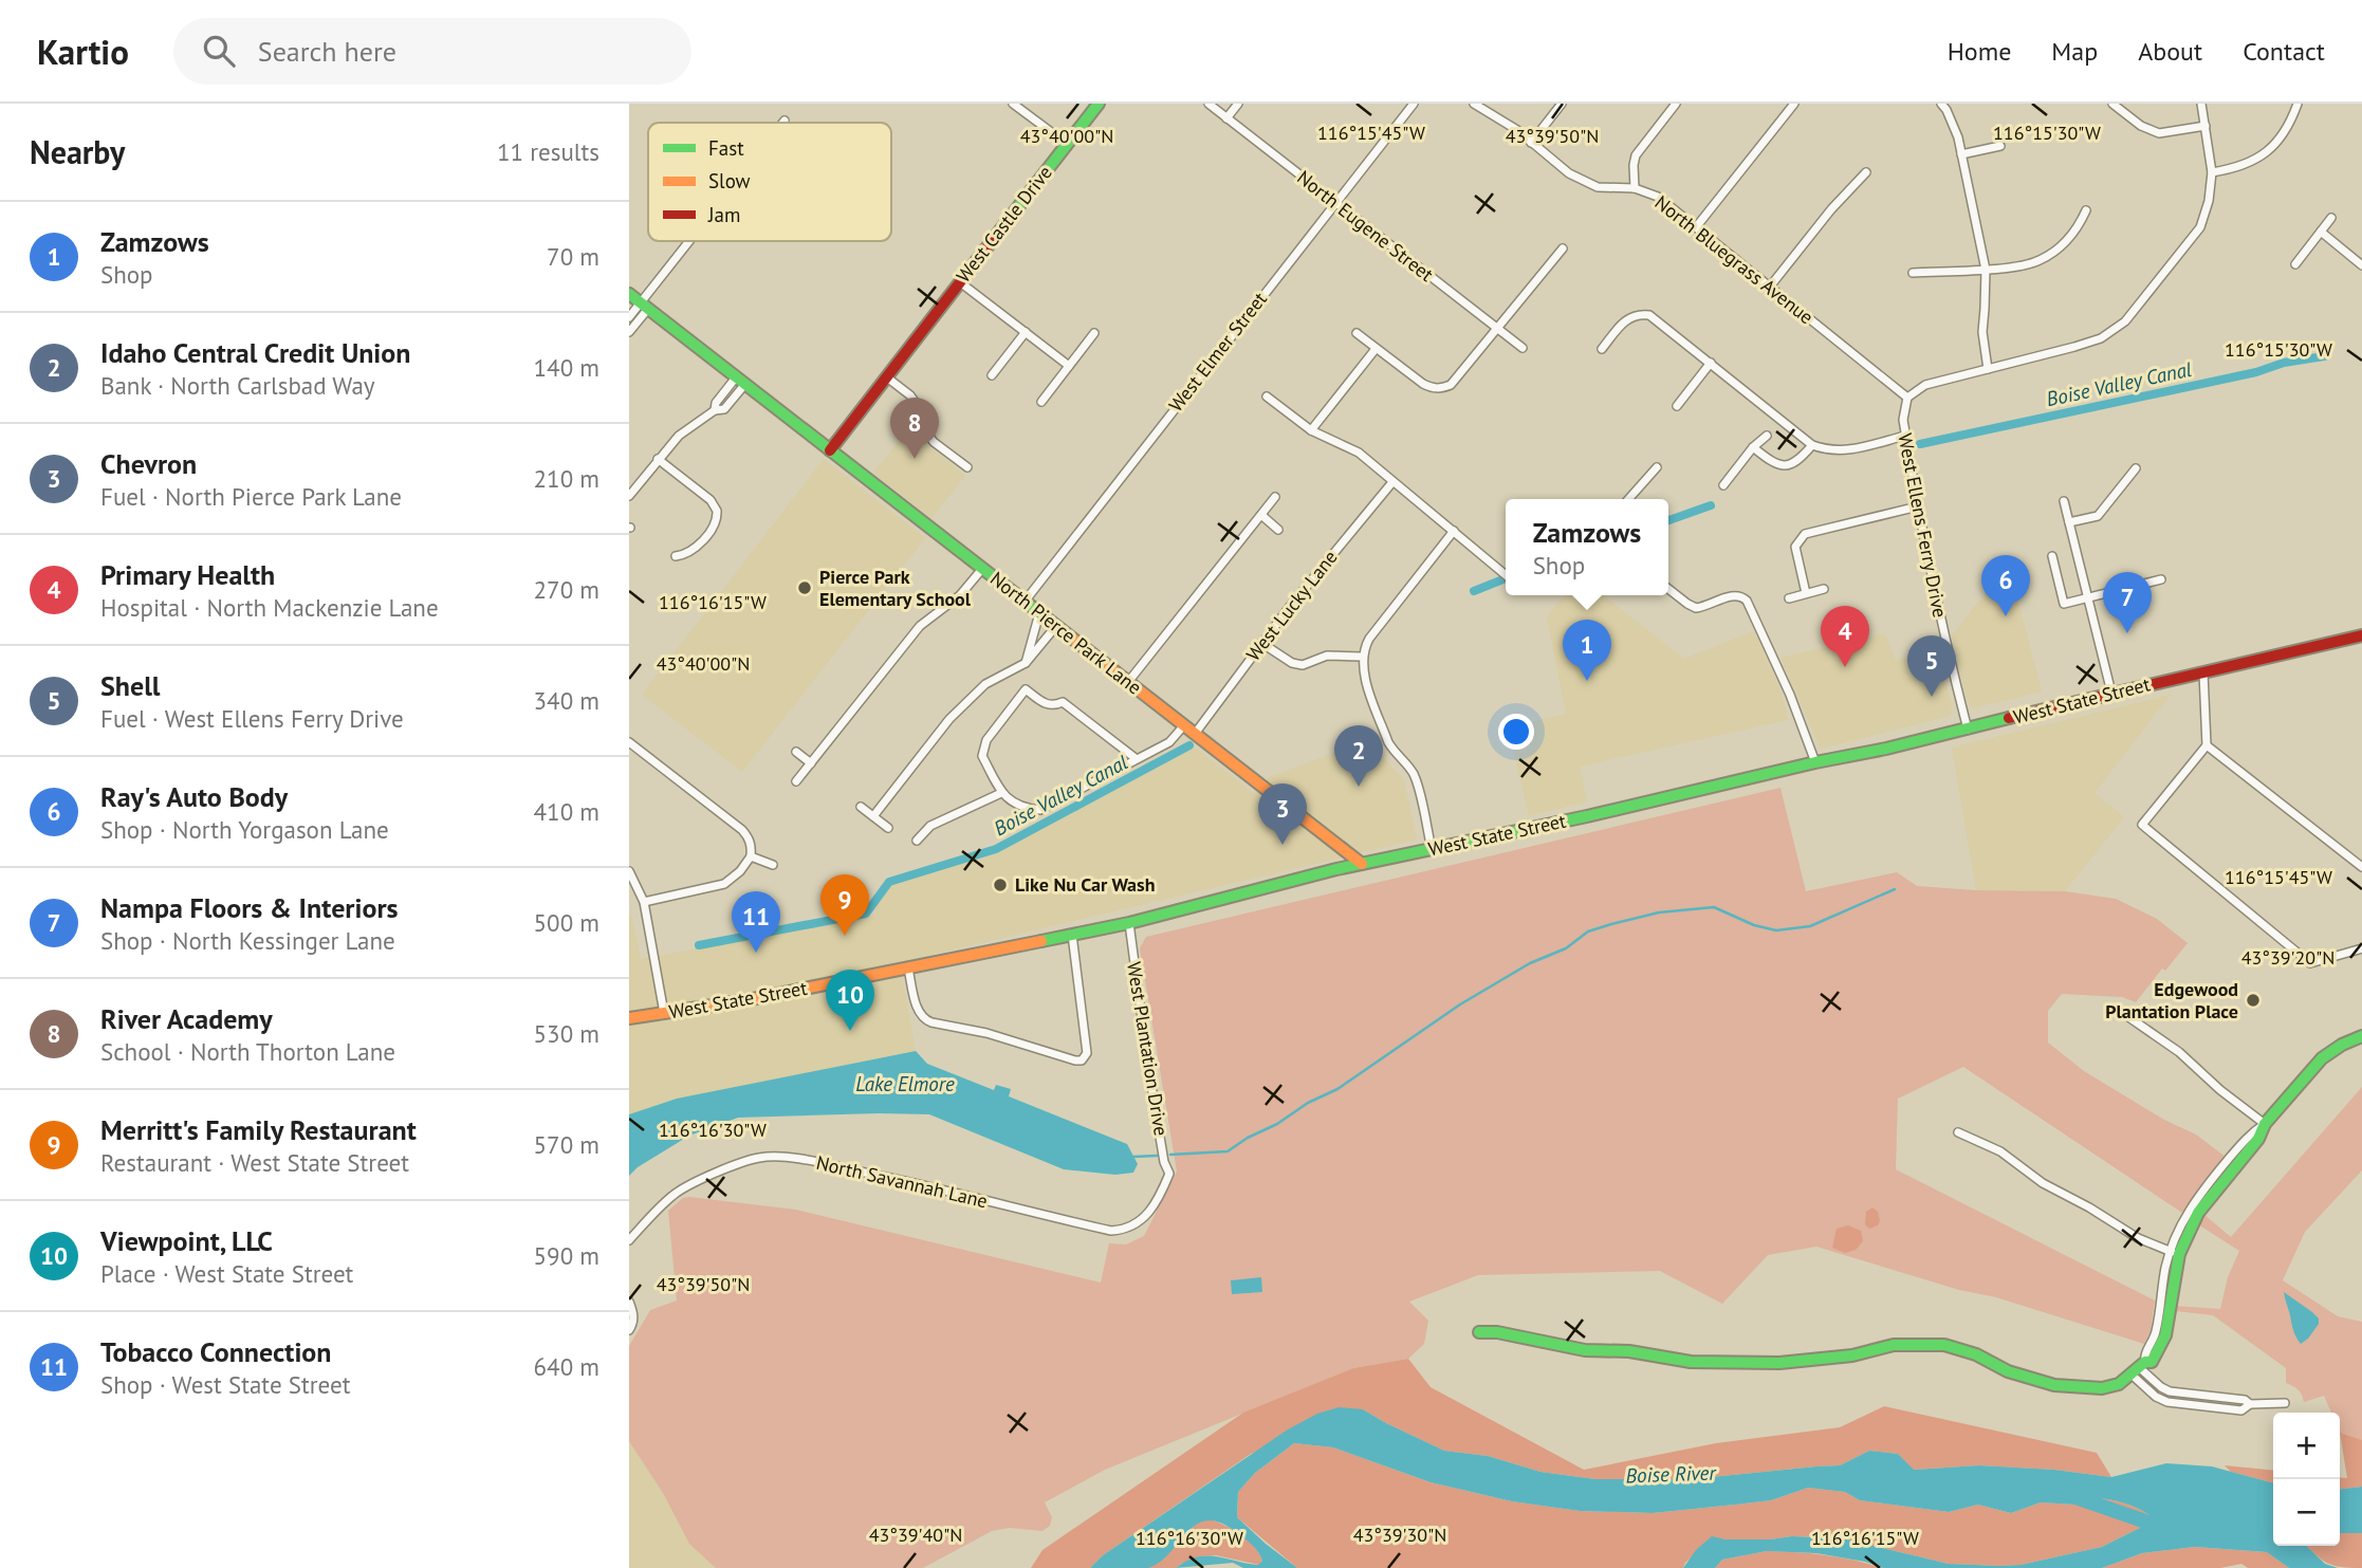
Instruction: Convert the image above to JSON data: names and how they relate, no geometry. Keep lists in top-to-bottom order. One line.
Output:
{"streets":{"street":["West Castle Drive","North Eugene Street","North Bluegrass Avenue","West Elmer Street","West Ellens Ferry Drive","West Lucky Lane","North Pierce Park Lane","West State Street","West Plantation Drive","North Savannah Lane"]},"crossings":[["West Castle Drive","North Pierce Park Lane"],["North Eugene Street","West Elmer Street"],["North Bluegrass Avenue","West Ellens Ferry Drive"],["West Elmer Street","North Pierce Park Lane"],["West Ellens Ferry Drive","West State Street"],["West Lucky Lane","North Pierce Park Lane"],["North Pierce Park Lane","West State Street"],["West State Street","West Plantation Drive"],["West Plantation Drive","North Savannah Lane"]],"water":["Boise Valley Canal","Lake Elmore","Boise River"],"places":["Pierce Park Elementary School","Like Nu Car Wash","Edgewood Plantation Place"],"legend":["Fast","Slow","Jam"],"page":{"header":"Kartio","search":"Search here","nav":["Home","Map","About","Contact"],"heading":["Nearby","11 results"],"list":[{"mark":"1","name":"Zamzows","note":"Shop","value":"70 m"},{"mark":"2","name":"Idaho Central Credit Union","note":"Bank · North Carlsbad Way","value":"140 m"},{"mark":"3","name":"Chevron","note":"Fuel · North Pierce Park Lane","value":"210 m"},{"mark":"4","name":"Primary Health","note":"Hospital · North Mackenzie Lane","value":"270 m"},{"mark":"5","name":"Shell","note":"Fuel · West Ellens Ferry Drive","value":"340 m"},{"mark":"6","name":"Ray's Auto Body","note":"Shop · North Yorgason Lane","value":"410 m"},{"mark":"7","name":"Nampa Floors & Interiors","note":"Shop · North Kessinger Lane","value":"500 m"},{"mark":"8","name":"River Academy","note":"School · North Thorton Lane","value":"530 m"},{"mark":"9","name":"Merritt's Family Restaurant","note":"Restaurant · West State Street","value":"570 m"},{"mark":"10","name":"Viewpoint, LLC","note":"Place · West State Street","value":"590 m"},{"mark":"11","name":"Tobacco Connection","note":"Shop · West State Street","value":"640 m"}],"pins":["8","6","7","4","1","5","2","3","9","11","10"],"popup":["Zamzows","Shop"],"map_buttons":["+","−"]},"coordinates":["116°15'45\"W","116°15'30\"W","43°40'00\"N","43°39'50\"N","116°16'15\"W","43°39'20\"N","116°16'30\"W","43°39'40\"N","43°39'30\"N"]}
